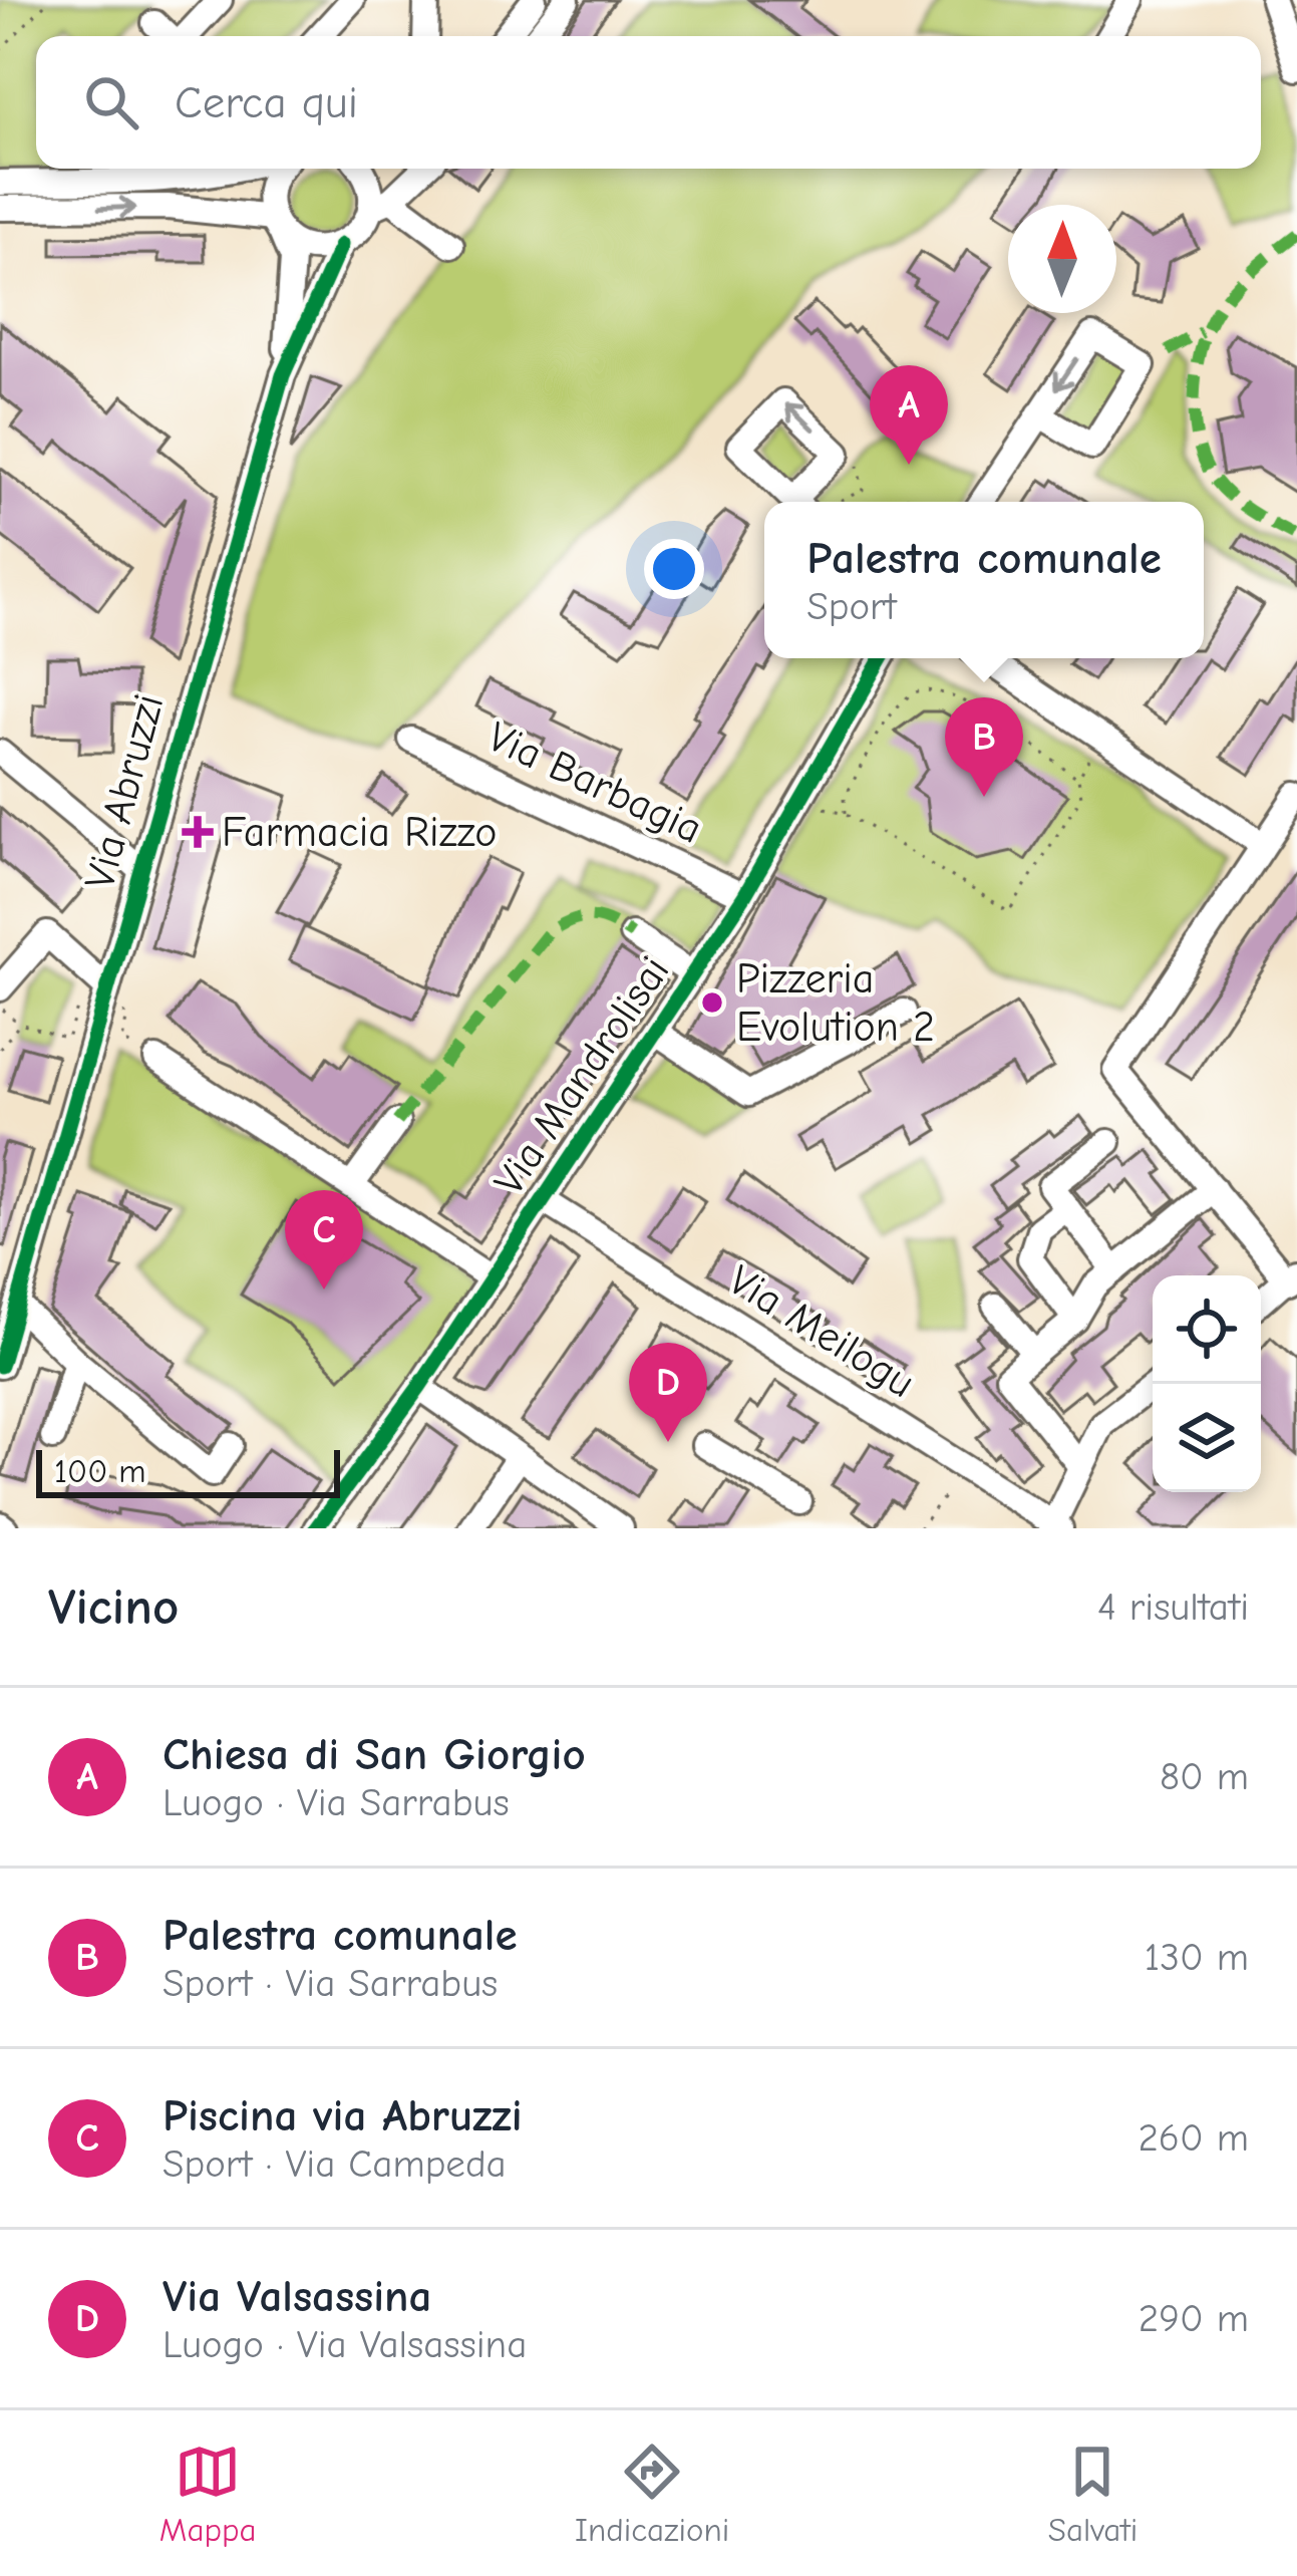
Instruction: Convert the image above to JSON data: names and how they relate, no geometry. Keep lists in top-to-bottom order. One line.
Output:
{"streets":{"street":["Via Barbagia","Via Abruzzi","Via Mandrolisai","Via Meilogu"]},"crossings":[["Via Barbagia","Via Mandrolisai"],["Via Mandrolisai","Via Meilogu"]],"places":{"health":["Farmacia Rizzo"],"other":["Pizzeria Evolution 2"]},"scale_bar":"100 m","north":"top","page":{"search":"Cerca qui","pins":["A","B","C","D"],"popup":["Palestra comunale","Sport"],"scale":"100 m","heading":["Vicino","4 risultati"],"list":[{"mark":"A","name":"Chiesa di San Giorgio","note":"Luogo · Via Sarrabus","value":"80 m"},{"mark":"B","name":"Palestra comunale","note":"Sport · Via Sarrabus","value":"130 m"},{"mark":"C","name":"Piscina via Abruzzi","note":"Sport · Via Campeda","value":"260 m"},{"mark":"D","name":"Via Valsassina","note":"Luogo · Via Valsassina","value":"290 m"}],"nav":["Mappa","Indicazioni","Salvati"]}}
